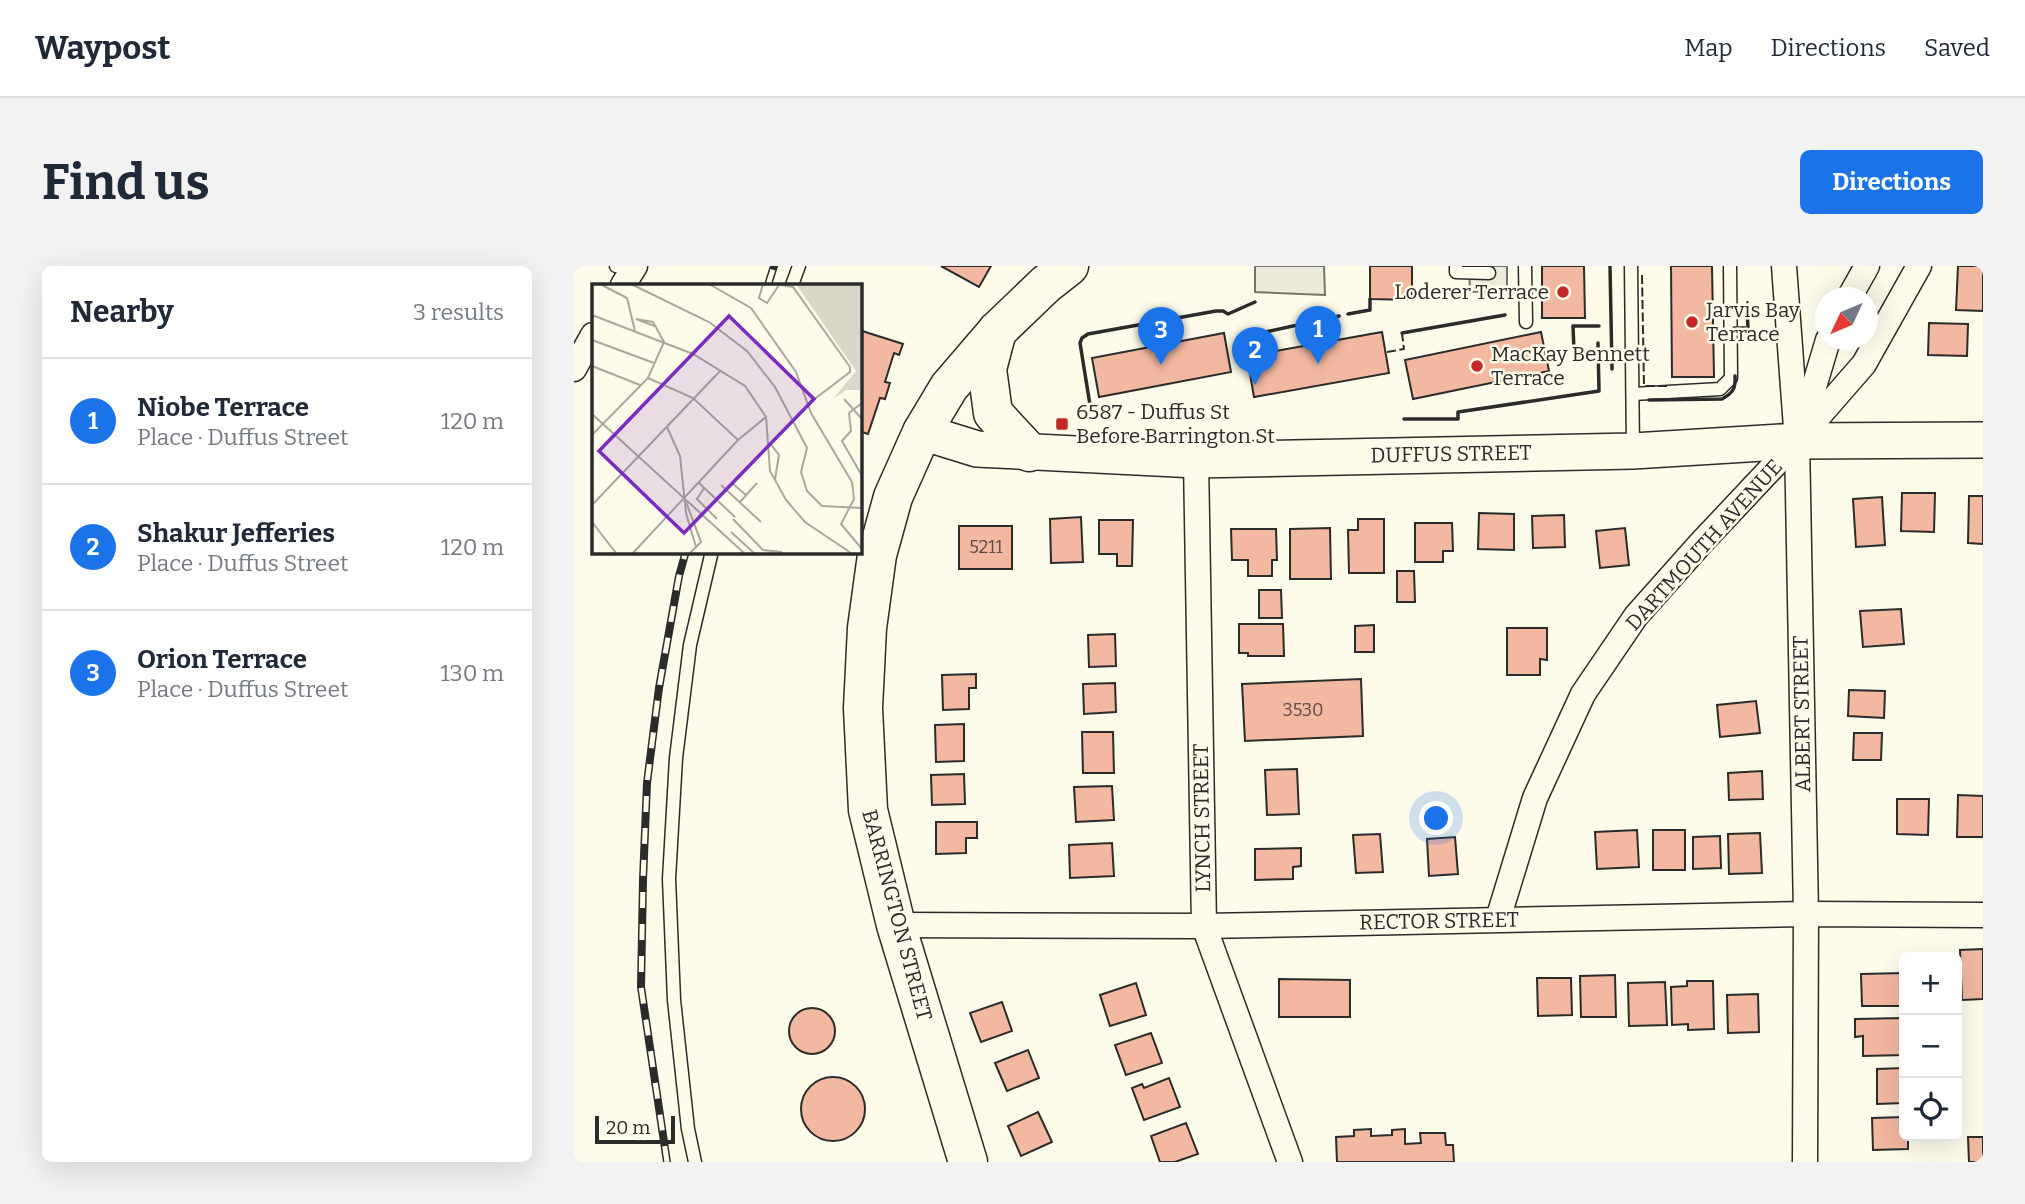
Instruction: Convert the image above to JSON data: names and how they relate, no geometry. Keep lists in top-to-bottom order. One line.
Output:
{"streets":{"main road":["BARRINGTON STREET"],"street":["DUFFUS STREET","DARTMOUTH AVENUE","ALBERT STREET","LYNCH STREET","RECTOR STREET"]},"crossings":[["DUFFUS STREET","DARTMOUTH AVENUE"],["DUFFUS STREET","ALBERT STREET"],["DUFFUS STREET","LYNCH STREET"],["DUFFUS STREET","BARRINGTON STREET"],["DARTMOUTH AVENUE","ALBERT STREET"],["DARTMOUTH AVENUE","RECTOR STREET"],["ALBERT STREET","RECTOR STREET"],["LYNCH STREET","RECTOR STREET"],["BARRINGTON STREET","RECTOR STREET"]],"places":{"other":["Loderer Terrace","Jarvis Bay Terrace","MacKay Bennett Terrace"],"transit":["6587 - Duffus St Before Barrington St"]},"house_numbers":["5211","3530"],"scale_bar":"20 m","north":"bottom left","page":{"header":"Waypost","nav":["Map","Directions","Saved"],"buttons":"Directions","title":"Find us","heading":["Nearby","3 results"],"pins":["1","3","2"],"list":[{"mark":"1","name":"Niobe Terrace","note":"Place · Duffus Street","value":"120 m"},{"mark":"2","name":"Shakur Jefferies","note":"Place · Duffus Street","value":"120 m"},{"mark":"3","name":"Orion Terrace","note":"Place · Duffus Street","value":"130 m"}],"map_buttons":["+","−"],"scale":"20 m"}}
